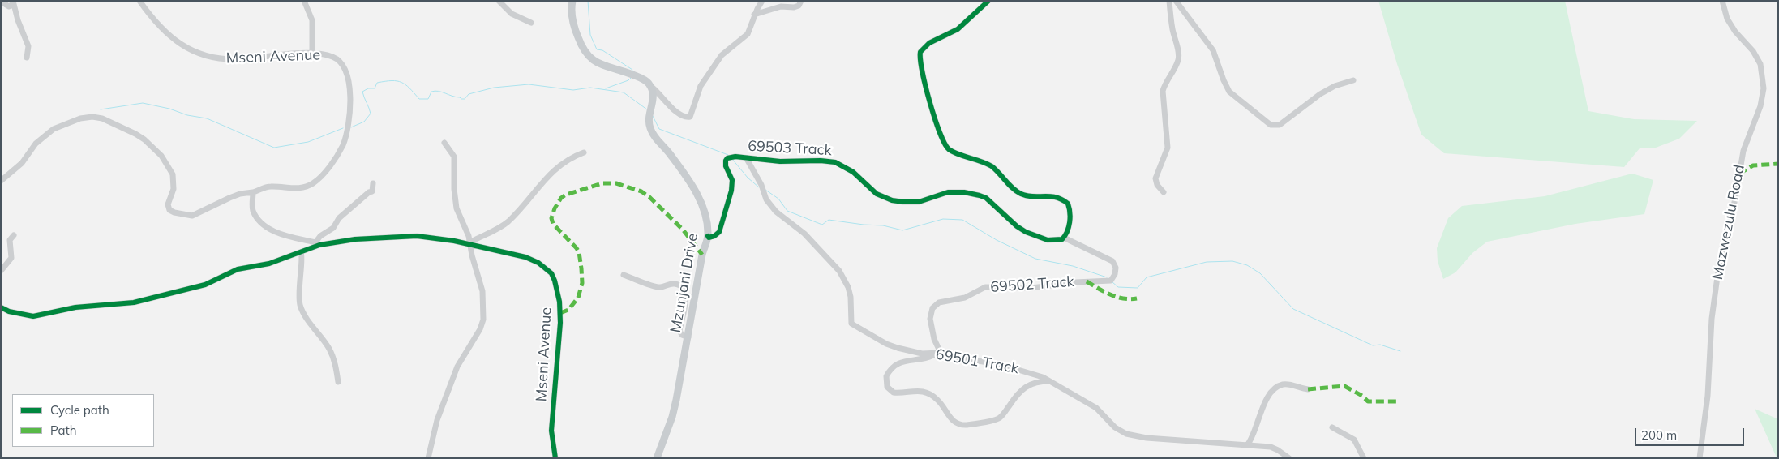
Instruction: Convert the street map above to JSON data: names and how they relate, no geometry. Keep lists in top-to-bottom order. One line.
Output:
{"streets":{"main road":["Mzunjani Drive"],"street":["Mseni Avenue","69503 Track","Mazwezulu Road","69502 Track","69501 Track"]},"crossings":[["69503 Track","Mzunjani Drive"],["69503 Track","69502 Track"],["69503 Track","69501 Track"],["69502 Track","69501 Track"]],"legend":["Cycle path","Path"],"scale_bar":"200 m"}
